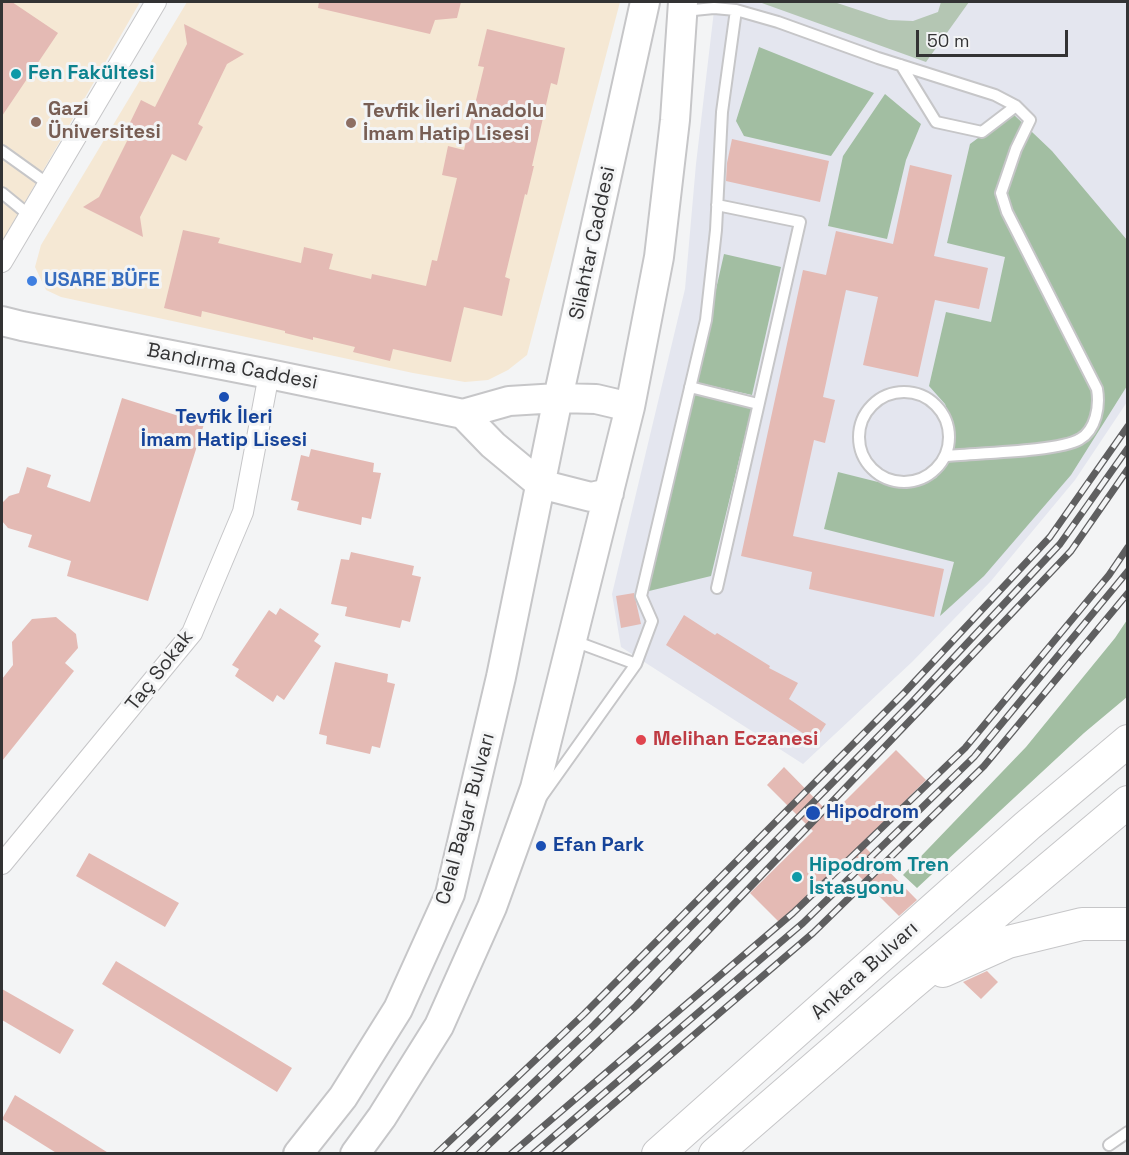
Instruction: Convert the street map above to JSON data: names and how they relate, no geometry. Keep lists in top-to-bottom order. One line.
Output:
{"streets":{"main road":["Silahtar Caddesi","Bandırma Caddesi","Celal Bayar Bulvarı","Ankara Bulvarı"],"street":["Taç Sokak"]},"crossings":[["Silahtar Caddesi","Bandırma Caddesi"],["Silahtar Caddesi","Celal Bayar Bulvarı"],["Bandırma Caddesi","Taç Sokak"]],"places":["Fen Fakültesi","Gazi Üniversitesi","Tevfik İleri Anadolu İmam Hatip Lisesi","USARE BÜFE","Tevfik İleri İmam Hatip Lisesi","Melihan Eczanesi","Hipodrom","Efan Park","Hipodrom Tren İstasyonu"],"scale_bar":"50 m"}
